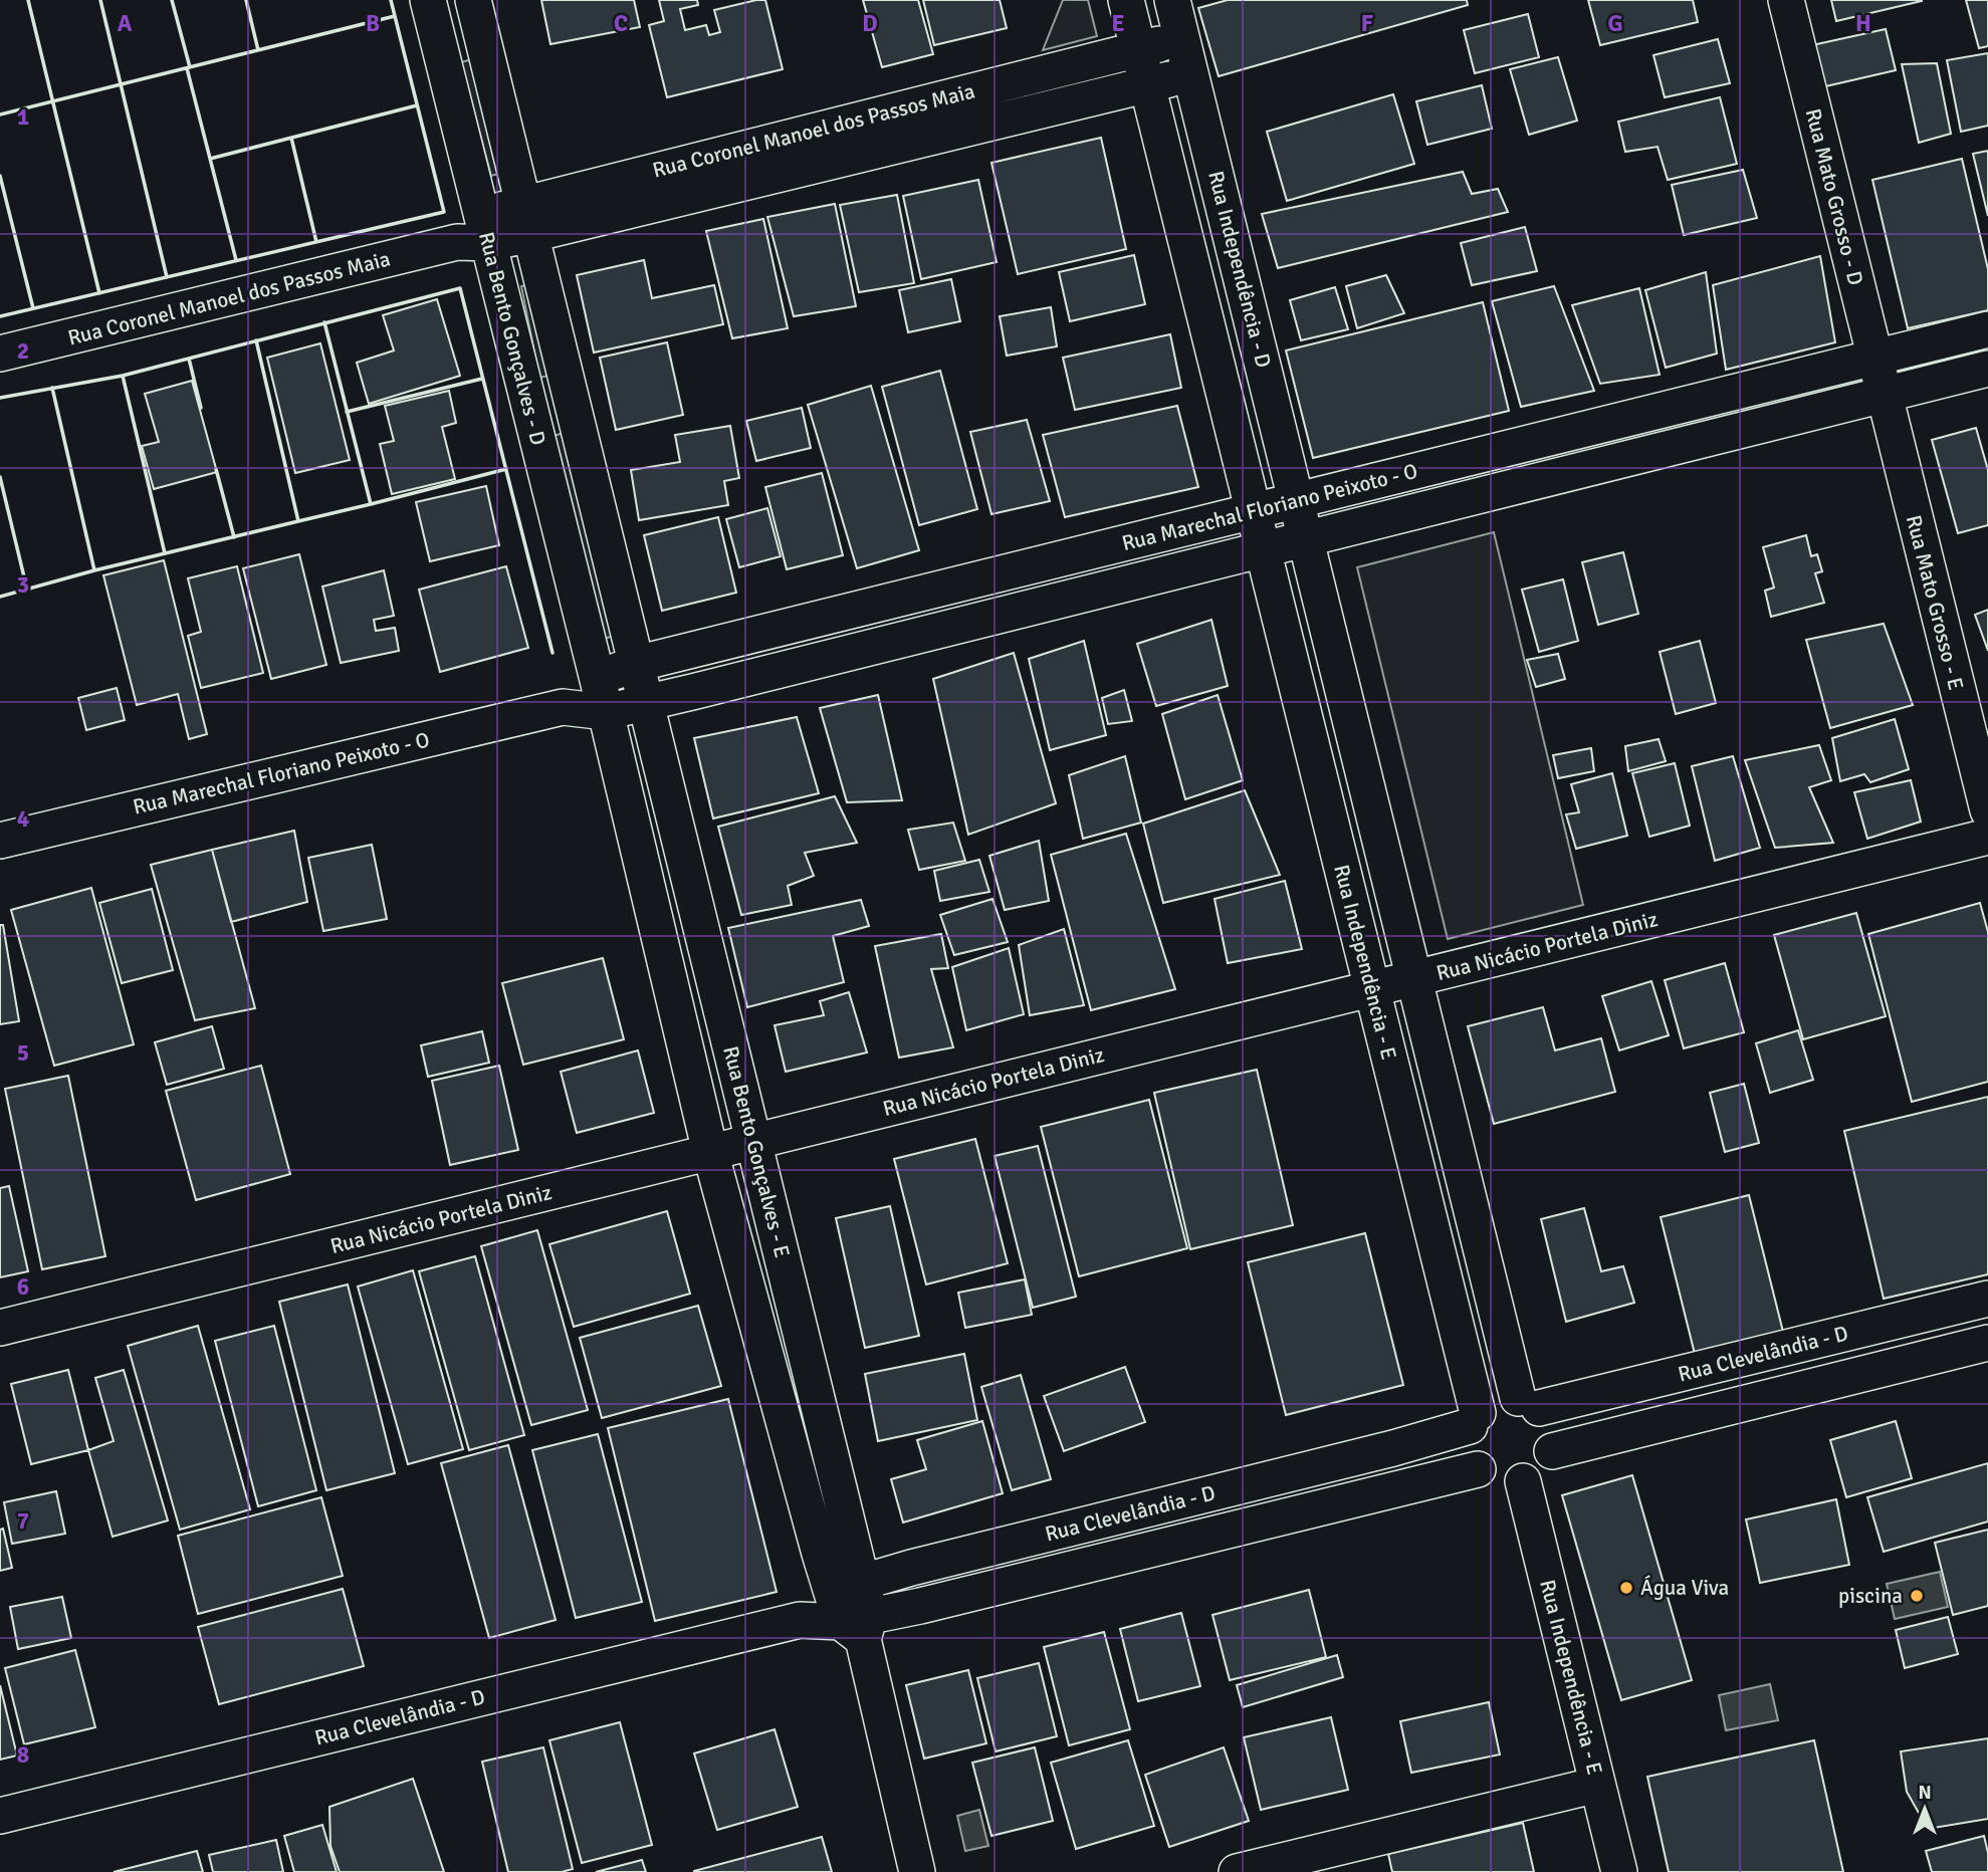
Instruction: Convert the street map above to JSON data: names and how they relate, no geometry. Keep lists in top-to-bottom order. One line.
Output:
{"streets":{"street":["Rua Coronel Manoel dos Passos Maia","Rua Mato Grosso - D","Rua Independência - D","Rua Bento Gonçalves - D","Rua Marechal Floriano Peixoto - O","Rua Mato Grosso - E","Rua Nicácio Portela Diniz","Rua Independência - E","Rua Bento Gonçalves - E","Rua Clevelândia - D"]},"crossings":[["Rua Coronel Manoel dos Passos Maia","Rua Independência - D"],["Rua Coronel Manoel dos Passos Maia","Rua Bento Gonçalves - D"],["Rua Mato Grosso - D","Rua Marechal Floriano Peixoto - O"],["Rua Mato Grosso - D","Rua Mato Grosso - E"],["Rua Independência - D","Rua Marechal Floriano Peixoto - O"],["Rua Independência - D","Rua Independência - E"],["Rua Bento Gonçalves - D","Rua Marechal Floriano Peixoto - O"],["Rua Bento Gonçalves - D","Rua Bento Gonçalves - E"],["Rua Marechal Floriano Peixoto - O","Rua Mato Grosso - E"],["Rua Marechal Floriano Peixoto - O","Rua Independência - E"],["Rua Marechal Floriano Peixoto - O","Rua Bento Gonçalves - E"],["Rua Nicácio Portela Diniz","Rua Independência - E"],["Rua Nicácio Portela Diniz","Rua Bento Gonçalves - E"],["Rua Independência - E","Rua Clevelândia - D"],["Rua Bento Gonçalves - E","Rua Clevelândia - D"]],"places":["Água Viva","piscina"],"north":"top","grid":{"columns":["A","B","C","D","E","F","G","H"],"rows":["1","2","3","4","5","6","7","8"]}}
